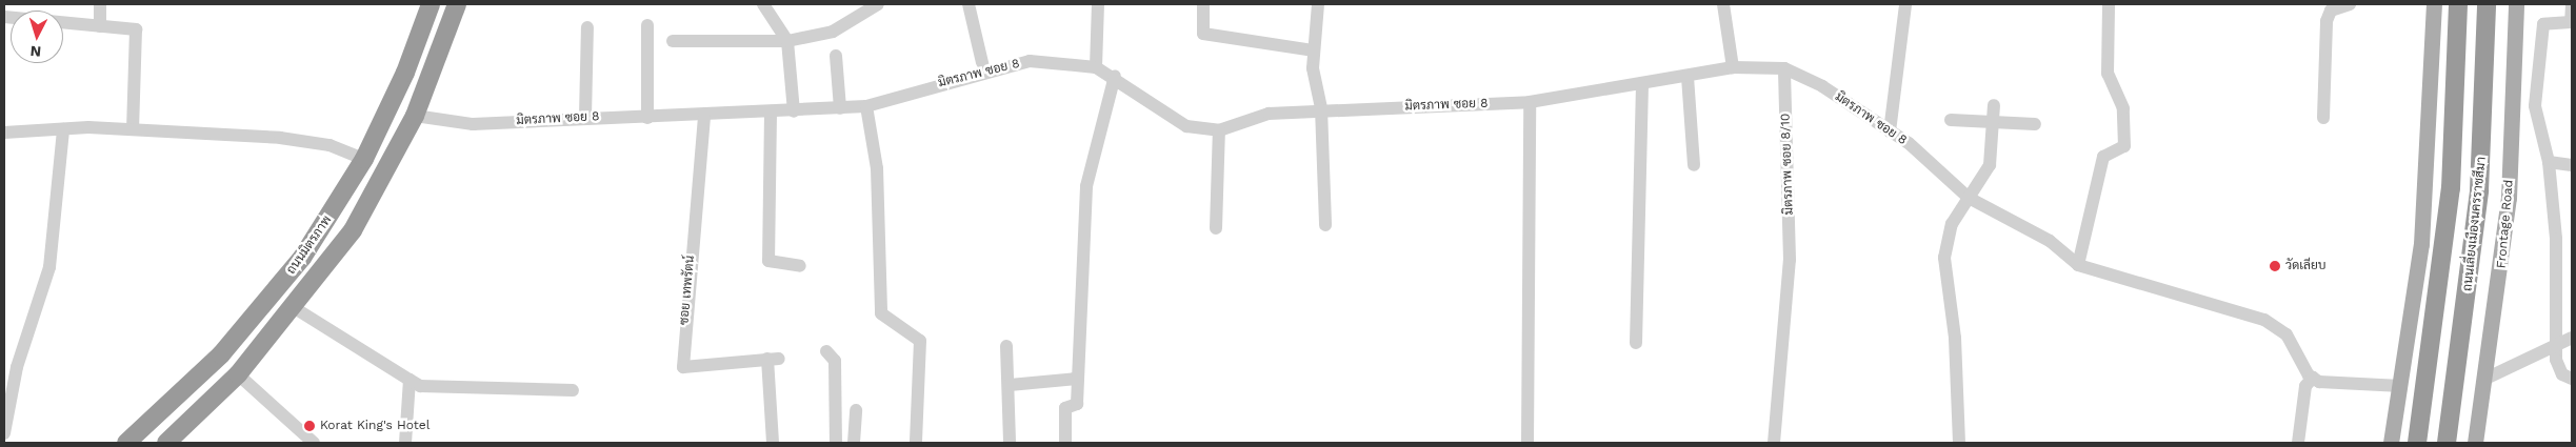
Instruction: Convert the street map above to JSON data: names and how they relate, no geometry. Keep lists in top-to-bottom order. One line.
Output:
{"streets":{"highway":["ถนนเลี่ยงเมืองนครราชสีมา","ถนนมิตรภาพ"],"main road":["Frontage Road"],"street":["มิตรภาพ ซอย 8","มิตรภาพ ซอย 8/10","ซอย เทพรัตน์"]},"crossings":[["มิตรภาพ ซอย 8","มิตรภาพ ซอย 8/10"],["มิตรภาพ ซอย 8","ถนนมิตรภาพ"],["มิตรภาพ ซอย 8","ซอย เทพรัตน์"]],"places":["วัดเลียบ","Korat King's Hotel"],"north":"bottom"}
